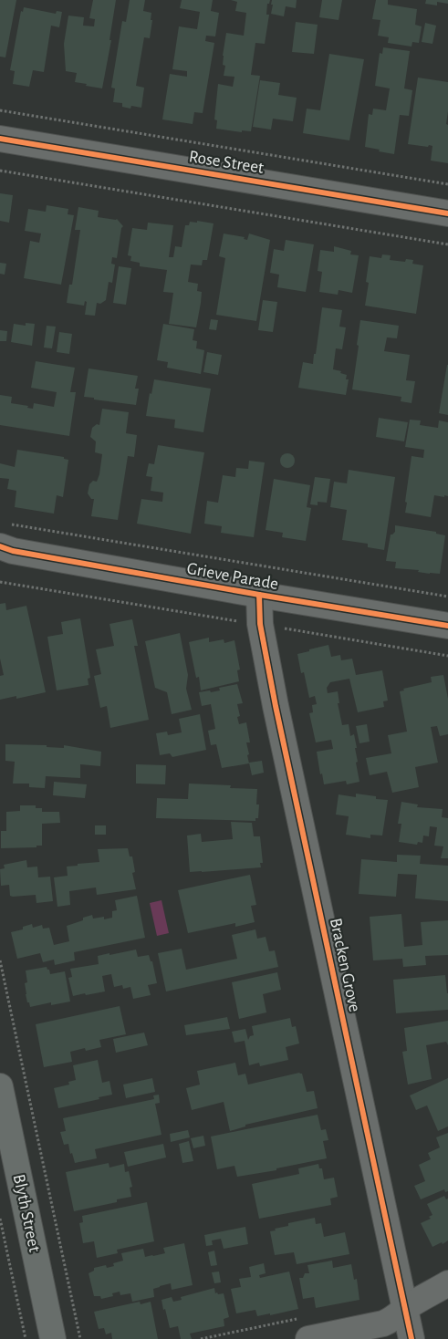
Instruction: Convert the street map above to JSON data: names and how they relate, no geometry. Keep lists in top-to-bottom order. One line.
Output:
{"streets":{"street":["Rose Street","Grieve Parade","Bracken Grove","Blyth Street"]},"crossings":[["Grieve Parade","Bracken Grove"]]}
